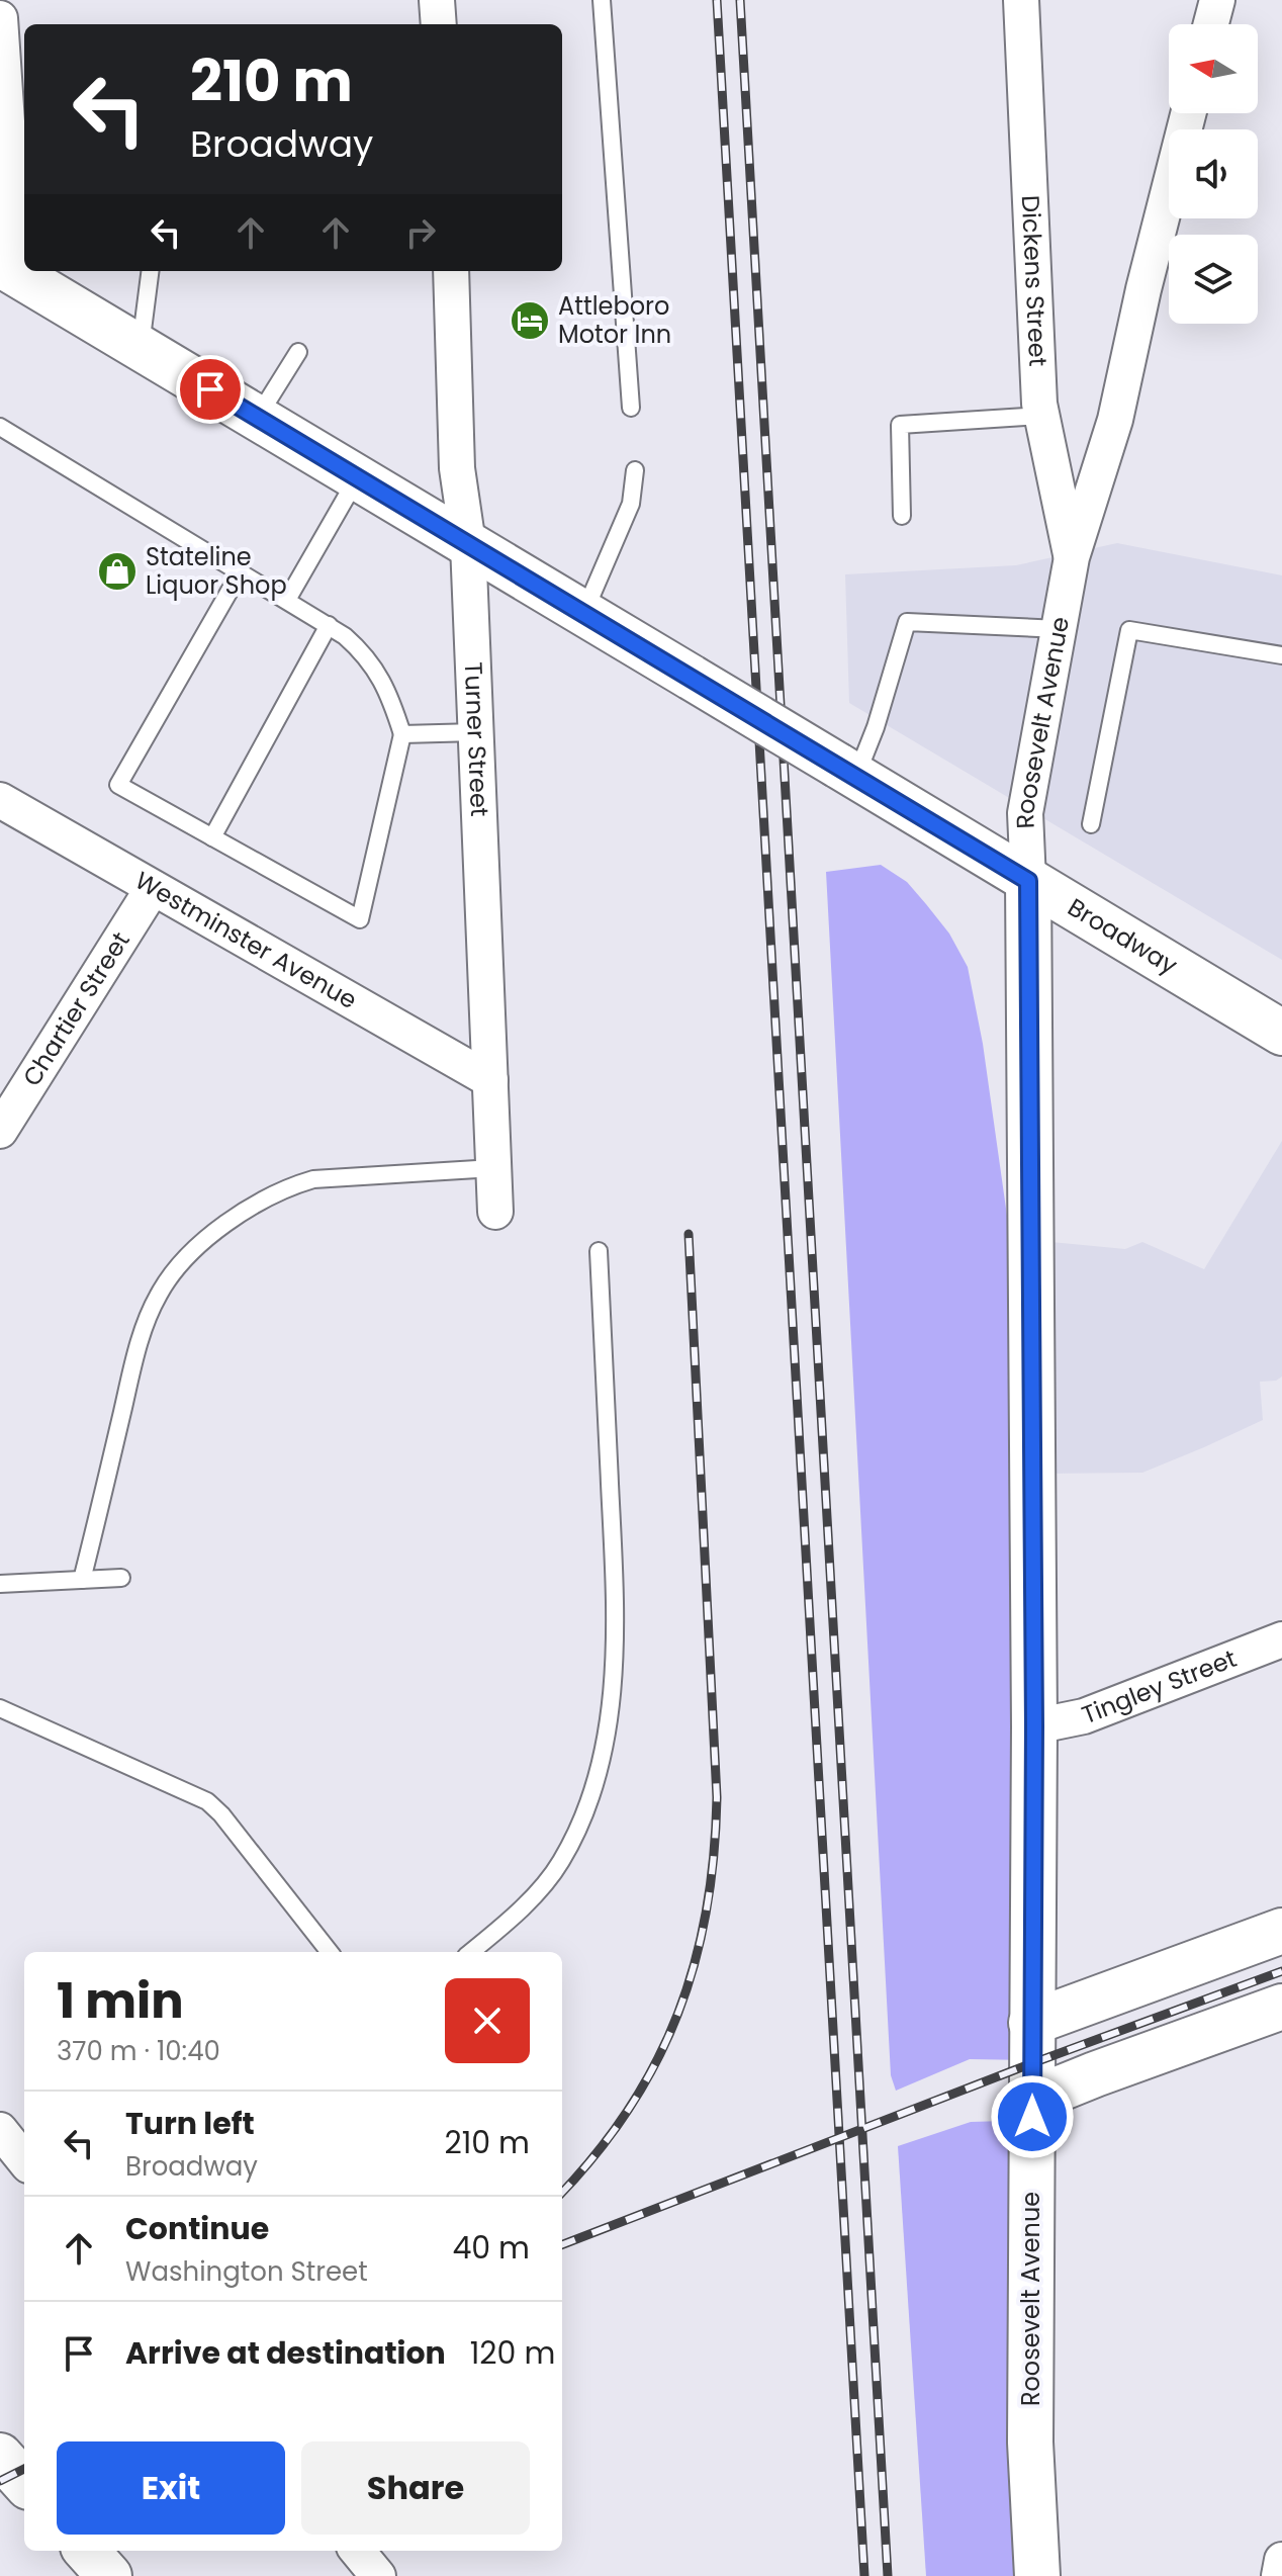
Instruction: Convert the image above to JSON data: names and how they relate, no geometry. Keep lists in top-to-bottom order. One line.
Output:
{"streets":{"main road":["Roosevelt Avenue","Broadway"],"street":["Dickens Street","Turner Street","Westminster Avenue","Chartier Street","Tingley Street"]},"crossings":[["Dickens Street","Roosevelt Avenue"],["Roosevelt Avenue","Broadway"],["Roosevelt Avenue","Tingley Street"],["Turner Street","Broadway"],["Turner Street","Westminster Avenue"],["Westminster Avenue","Chartier Street"]],"places":{"hotel":["Attleboro Motor Inn"],"shop":["Stateline Liquor Shop"]},"north":"left","page":{"turn":["210 m","Broadway"],"heading":["1 min","370 m · 10:40"],"list":[{"name":"Turn left","note":"Broadway","value":"210 m"},{"name":"Continue","note":"Washington Street","value":"40 m"},{"name":"Arrive at destination","value":"120 m"}],"buttons":["Exit","Share"]}}
